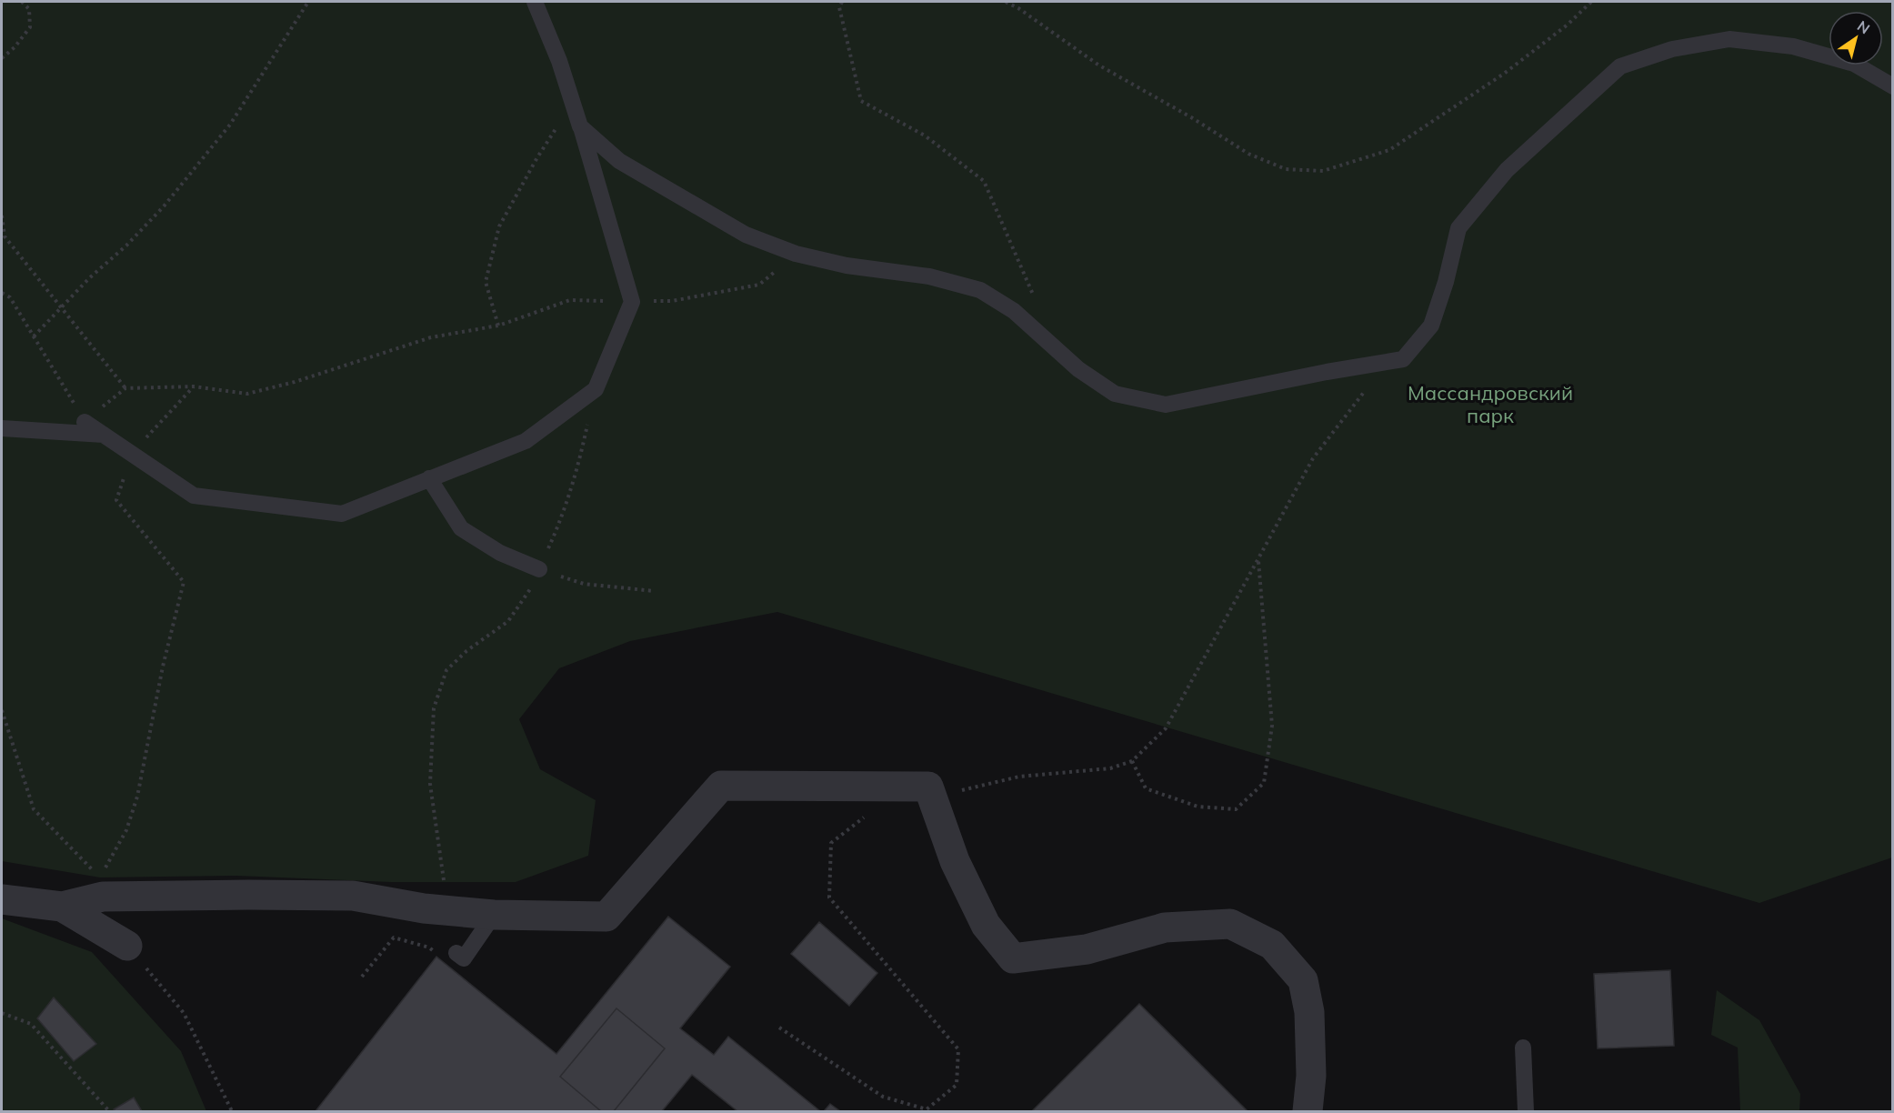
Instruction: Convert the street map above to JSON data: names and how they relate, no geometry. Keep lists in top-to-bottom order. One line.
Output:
{"parks":["Массандровский парк"],"north":"top right"}
